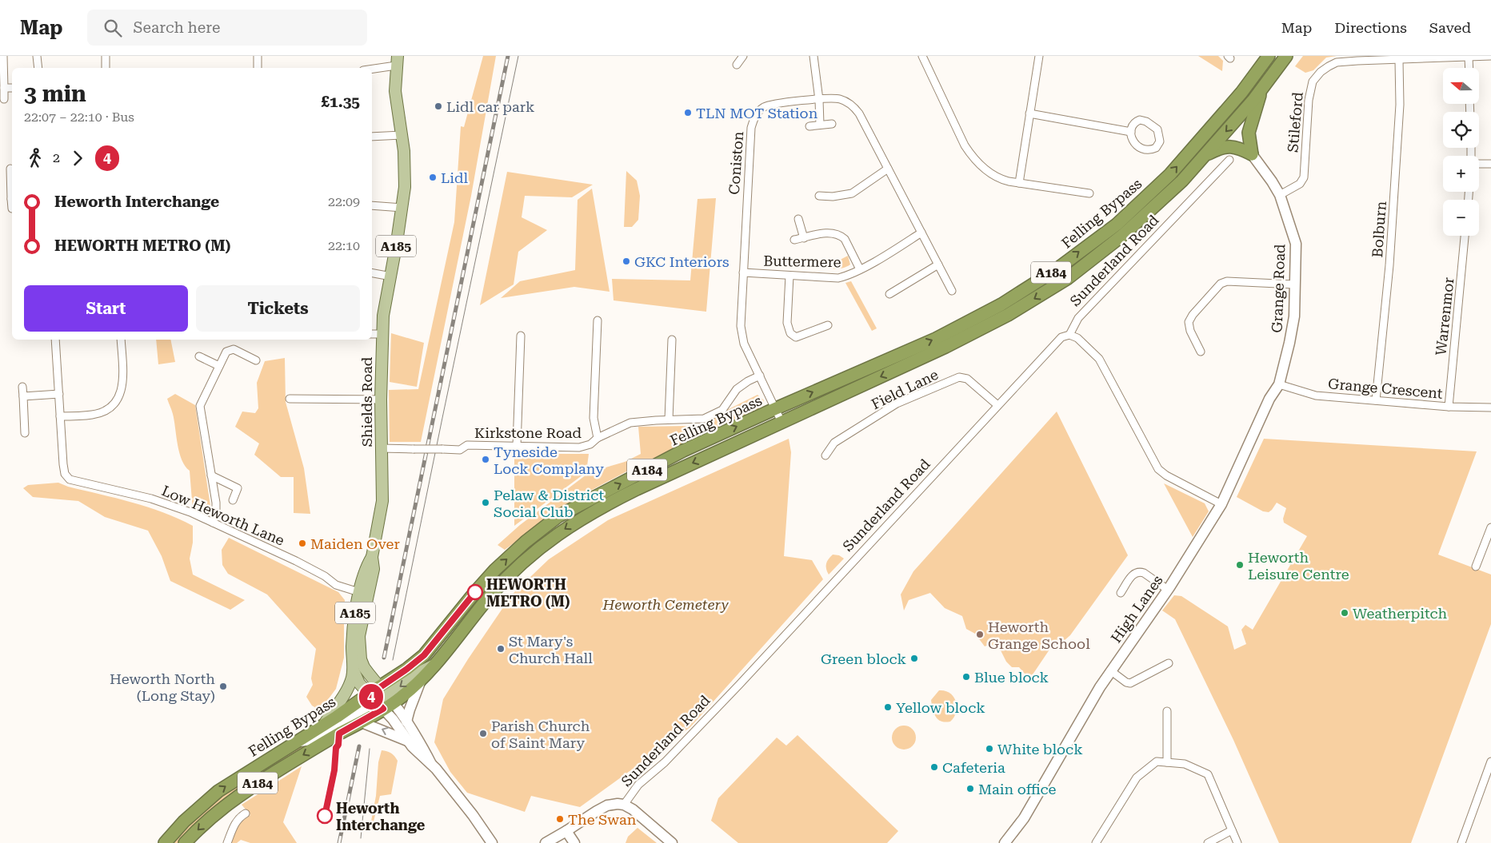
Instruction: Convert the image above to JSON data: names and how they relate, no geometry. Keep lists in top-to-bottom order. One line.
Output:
{"streets":{"highway":["Felling Bypass","A184"],"main road":["A185","Shields Road"],"street":["Stileford","Coniston","Bolburn","Sunderland Road","Buttermere","Grange Road","Warrenmor","Grange Crescent","Field Lane","Kirkstone Road","Low Heworth Lane","High Lanes"]},"crossings":[["Stileford","Bolburn"],["Stileford","Grange Road"],["Coniston","Felling Bypass"],["Coniston","Buttermere"],["Coniston","Kirkstone Road"],["Felling Bypass","A185"],["Bolburn","Grange Crescent"],["A185","Shields Road"],["A185","Low Heworth Lane"],["Sunderland Road","Field Lane"],["Grange Road","Grange Crescent"],["Grange Road","High Lanes"],["Warrenmor","Grange Crescent"],["Grange Crescent","High Lanes"],["Shields Road","Kirkstone Road"],["Shields Road","Low Heworth Lane"]],"parks":["Heworth Cemetery"],"places":["Lidl car park","TLN MOT Station","Lidl","GKC Interiors","Tyneside Lock Complany","Pelaw & District Social Club","Maiden Over","Heworth Leisure Centre","HEWORTH METRO (M)","Weatherpitch","Heworth Grange School","St Mary's Church Hall","Green block","Blue block","Heworth North (Long Stay)","Yellow block","Parish Church of Saint Mary","White block","Cafeteria","Main office","Heworth Interchange","The Swan"],"lines":["bus line 4"],"north":"left","page":{"header":"Map","search":"Search here","nav":["Map","Directions","Saved"],"on_map":"4","map_buttons":["+","−"],"heading":["3 min","22:07 – 22:10 · Bus","£1.35"],"legs":["2","4"],"list":[{"name":"Heworth Interchange","value":"22:09"},{"name":"HEWORTH METRO (M)","value":"22:10"}],"buttons":["Start","Tickets"]}}
